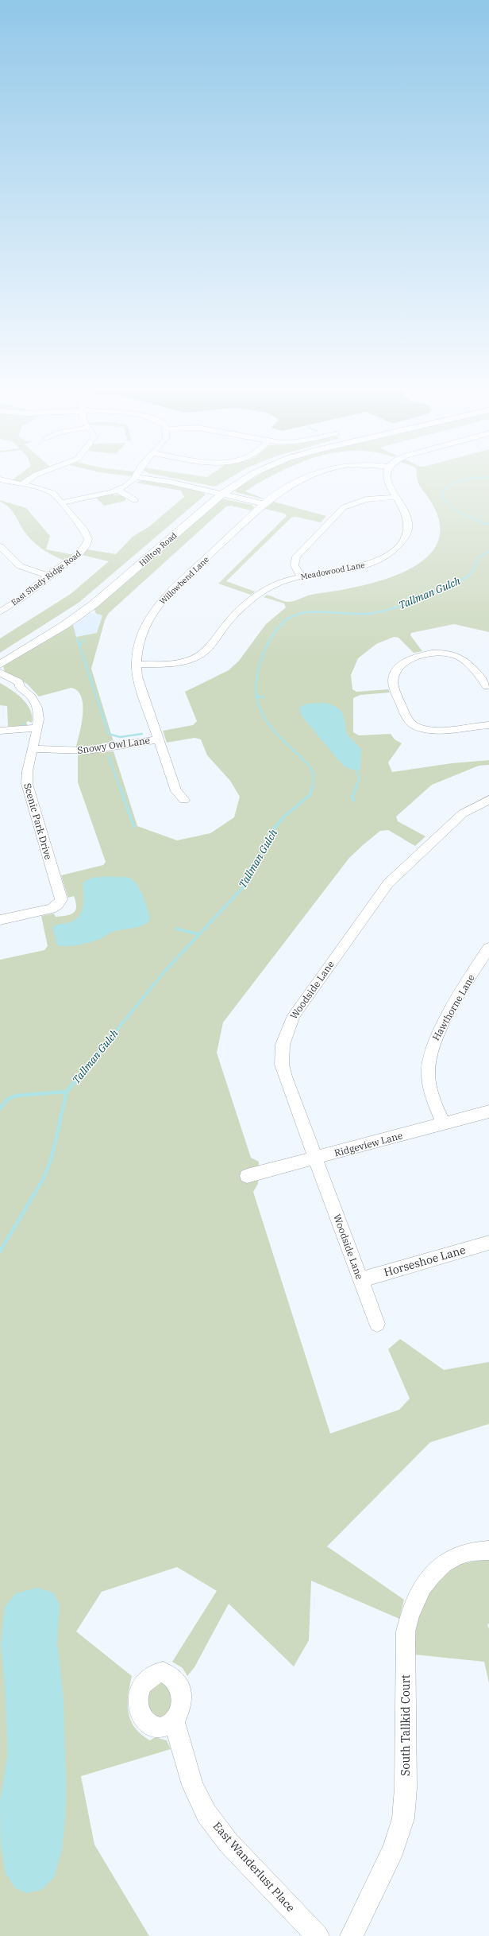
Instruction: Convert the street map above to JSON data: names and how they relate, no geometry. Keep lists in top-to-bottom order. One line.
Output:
{"streets":{"main road":["Hilltop Road"],"street":["Meadowood Lane","East Shady Ridge Road","Willowbend Lane","Snowy Owl Lane","Scenic Park Drive","Woodside Lane","Hawthorne Lane","Ridgeview Lane","Horseshoe Lane","South Tallkid Court","East Wanderlust Place"]},"crossings":[["Meadowood Lane","Willowbend Lane"],["Willowbend Lane","Snowy Owl Lane"],["Snowy Owl Lane","Scenic Park Drive"],["Woodside Lane","Ridgeview Lane"],["Woodside Lane","Horseshoe Lane"],["Hawthorne Lane","Ridgeview Lane"]],"water":["Tallman Gulch"]}
